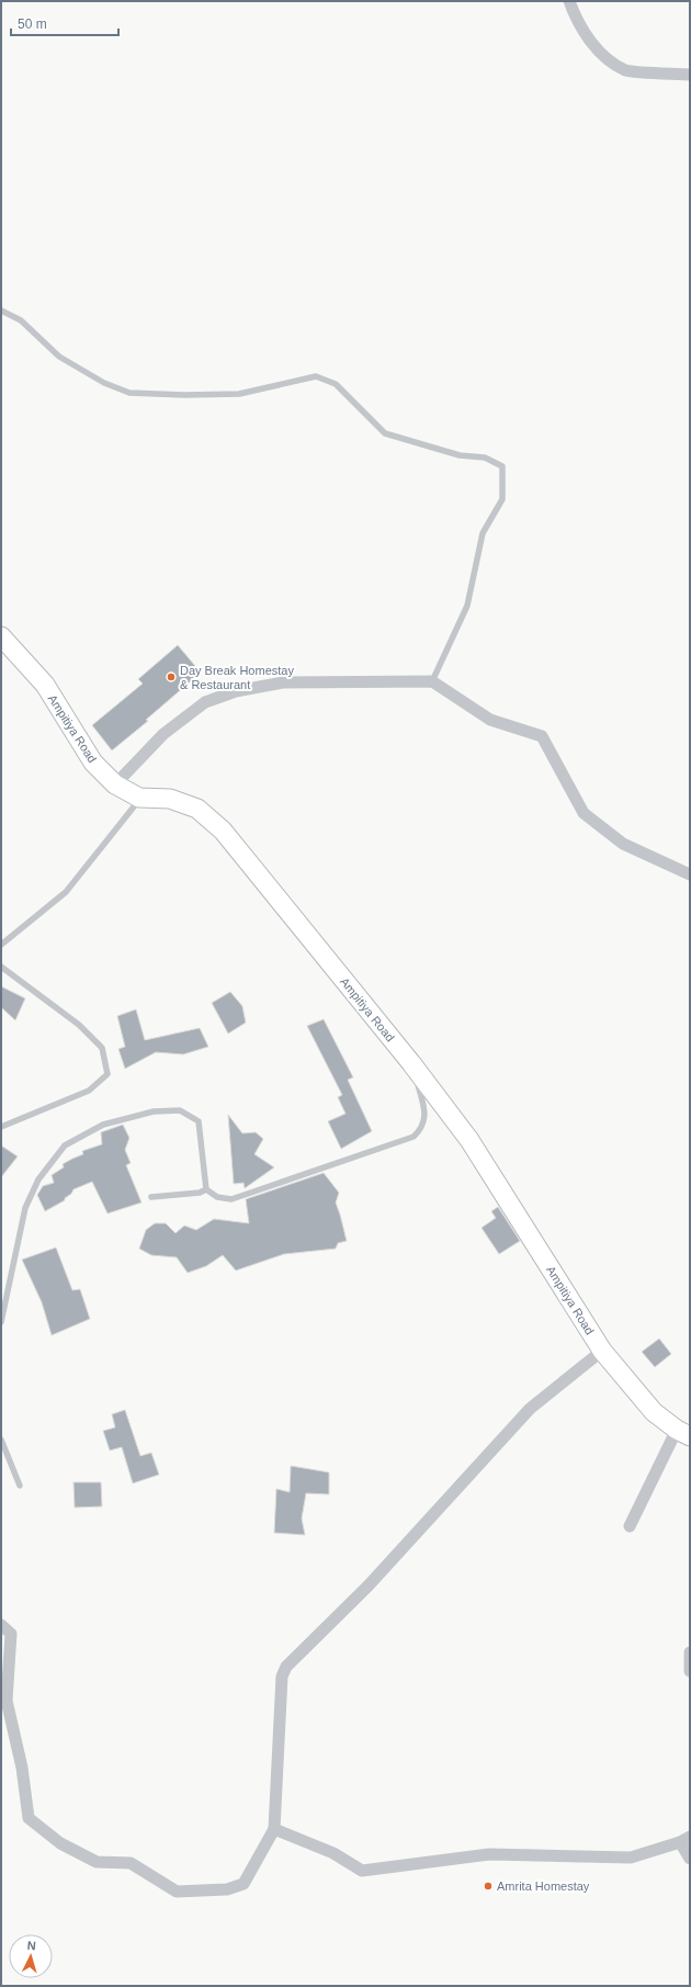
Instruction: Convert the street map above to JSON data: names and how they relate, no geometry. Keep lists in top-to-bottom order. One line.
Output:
{"streets":{"main road":["Ampitiya Road"]},"places":["Day Break Homestay & Restaurant","Amrita Homestay"],"scale_bar":"50 m","north":"top"}
